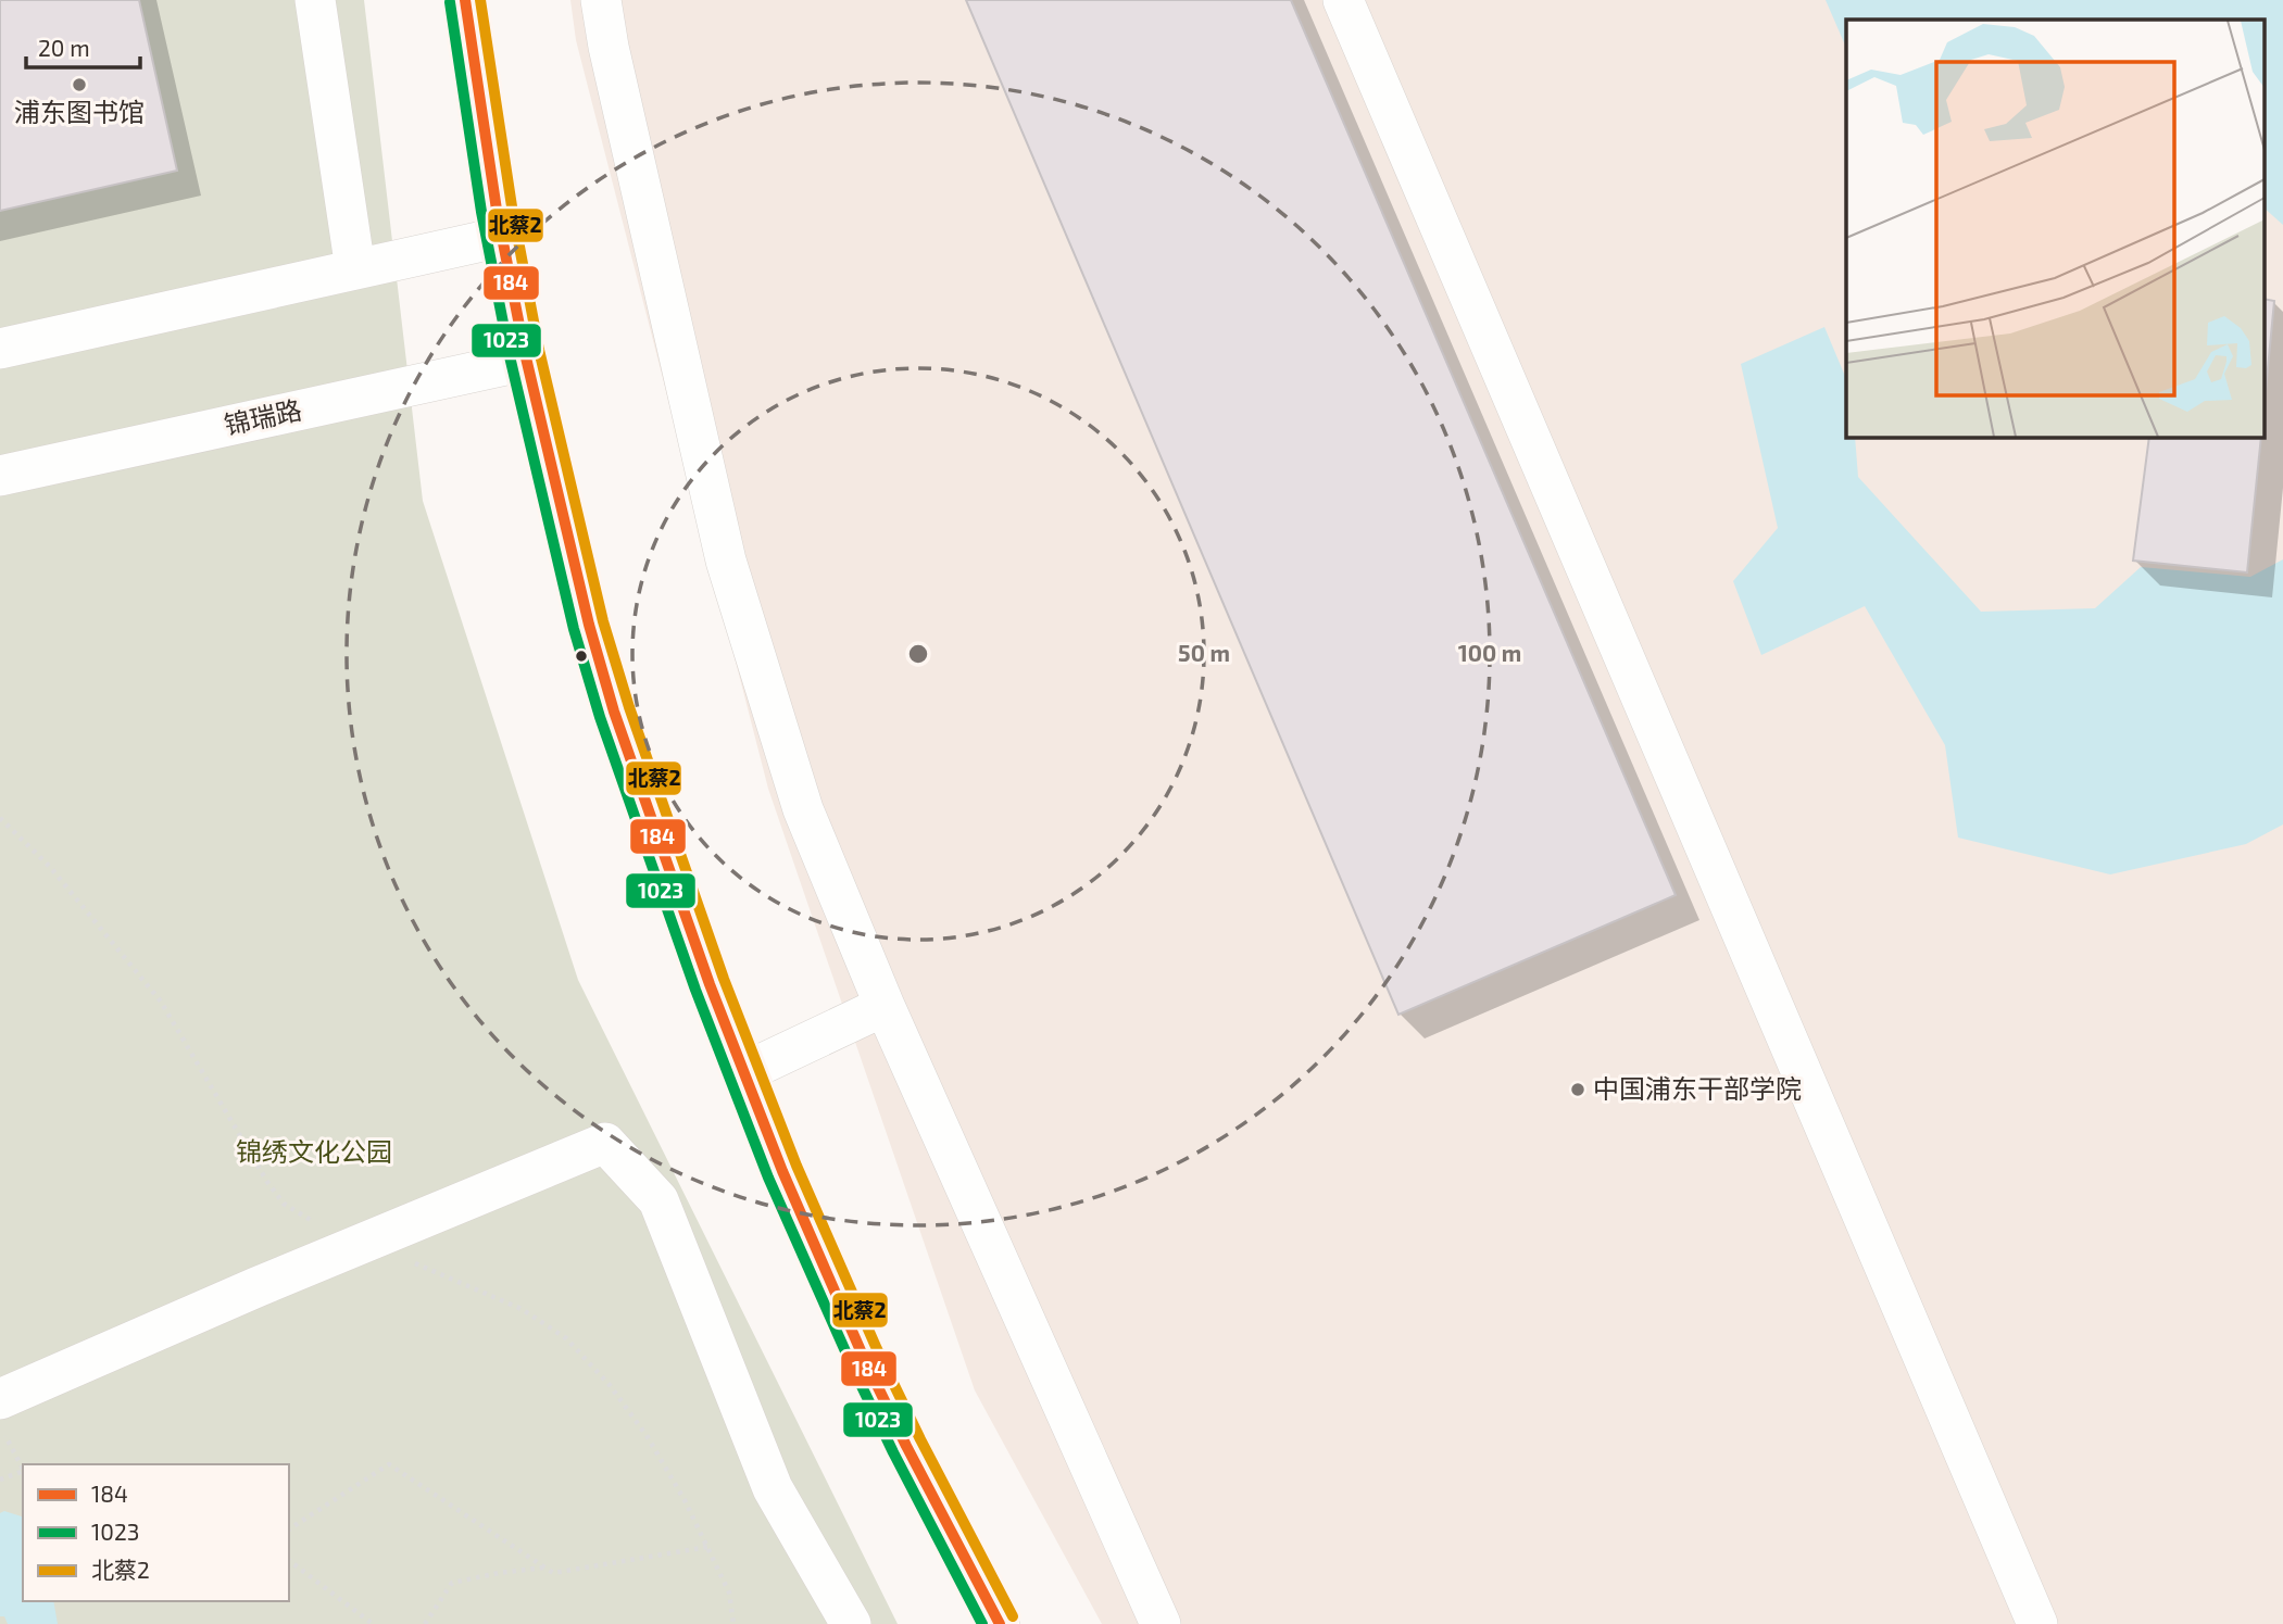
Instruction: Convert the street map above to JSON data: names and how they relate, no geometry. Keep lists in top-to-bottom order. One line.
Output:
{"streets":{"street":["锦瑞路"]},"parks":["锦绣文化公园"],"places":["浦东图书馆","中国浦东干部学院"],"lines":["transit line 184","transit line 北蔡2","transit line 1023"],"legend":["184","1023","北蔡2"],"scale_bar":"20 m","rings":["50 m","100 m"]}
